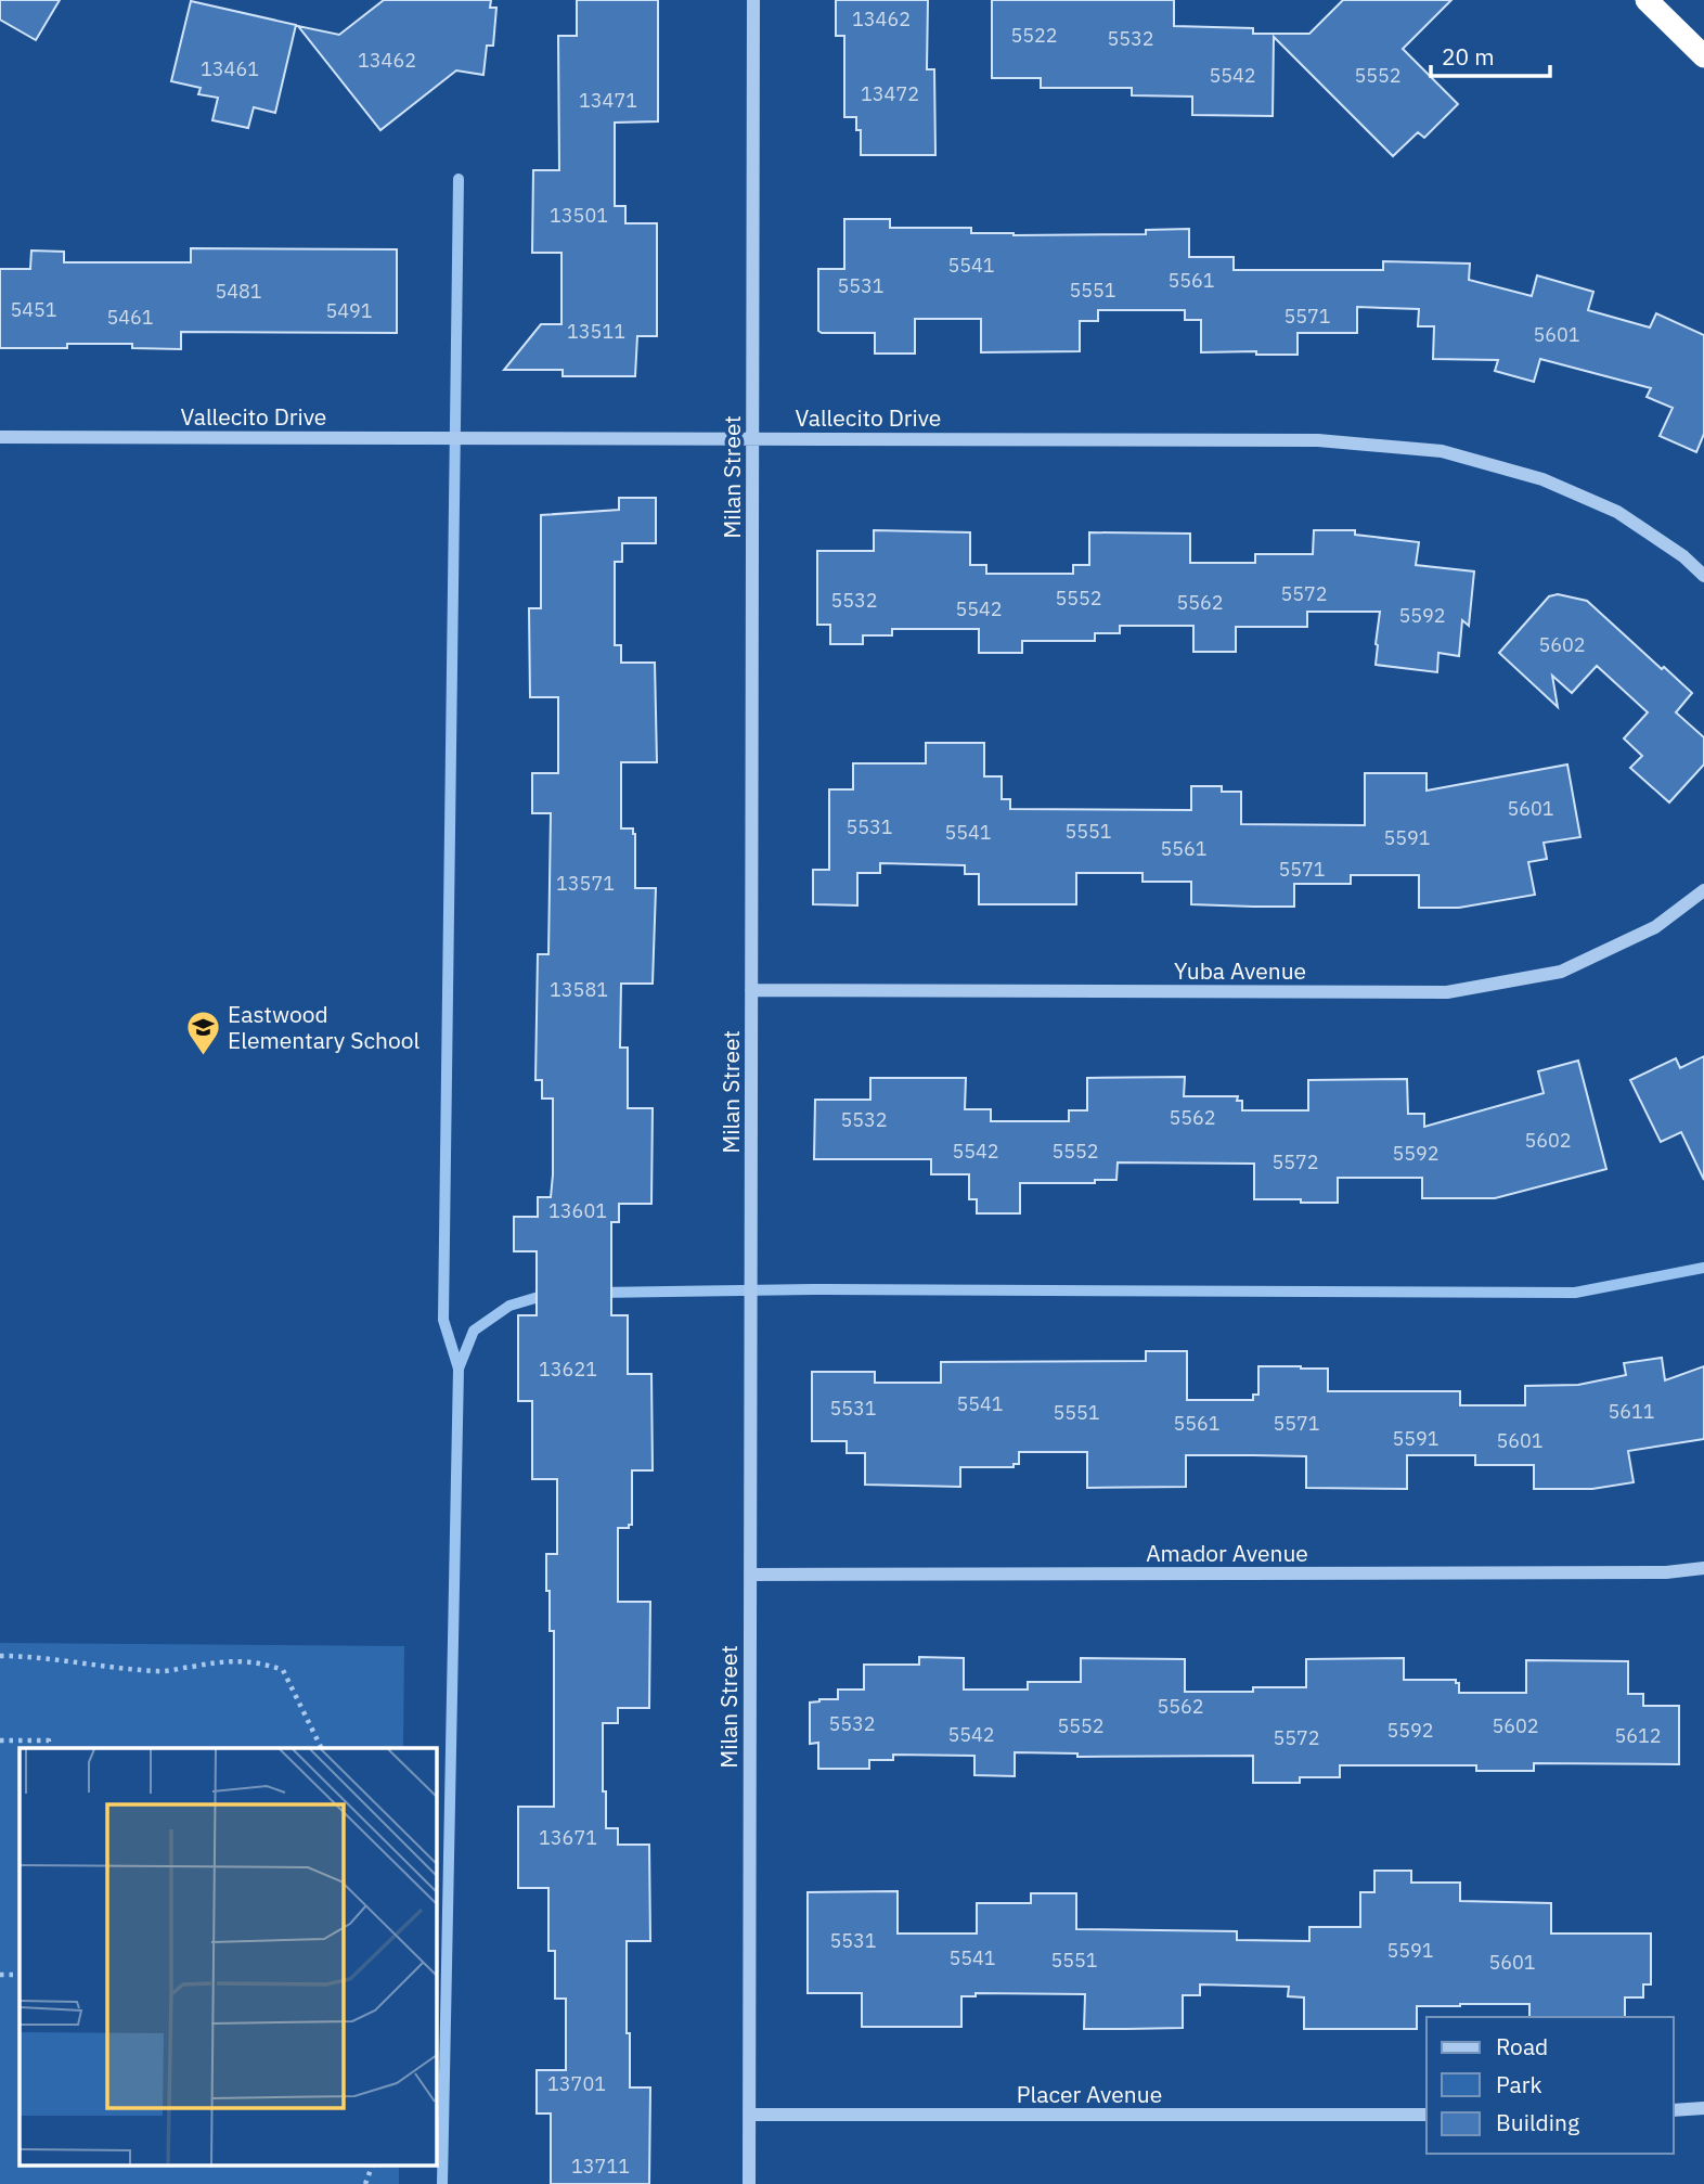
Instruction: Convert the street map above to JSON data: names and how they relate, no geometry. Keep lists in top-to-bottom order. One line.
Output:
{"streets":{"street":["Vallecito Drive","Milan Street","Yuba Avenue","Amador Avenue","Placer Avenue"]},"crossings":[["Vallecito Drive","Milan Street"],["Milan Street","Yuba Avenue"],["Milan Street","Amador Avenue"],["Milan Street","Placer Avenue"]],"places":{"school or university":["Eastwood Elementary School"]},"house_numbers":["13462","5522","5532","13462","13461","5542","5552","13472","13471","13501","5541","5561","5531","5551","5481","5451","5491","5571","5461","13511","5601","5572","5552","5532","5562","5542","5592","5602","5601","5531","5551","5541","5591","5561","5571","13571","13581","5562","5532","5602","5542","5552","5592","5572","13601","13621","5541","5531","5611","5551","5561","5571","5591","5601","5562","5532","5552","5602","5592","5542","5612","5572","13671","5531","5591","5541","5551","5601","13701","13711"],"legend":["Road","Park","Building"],"scale_bar":"20 m"}
